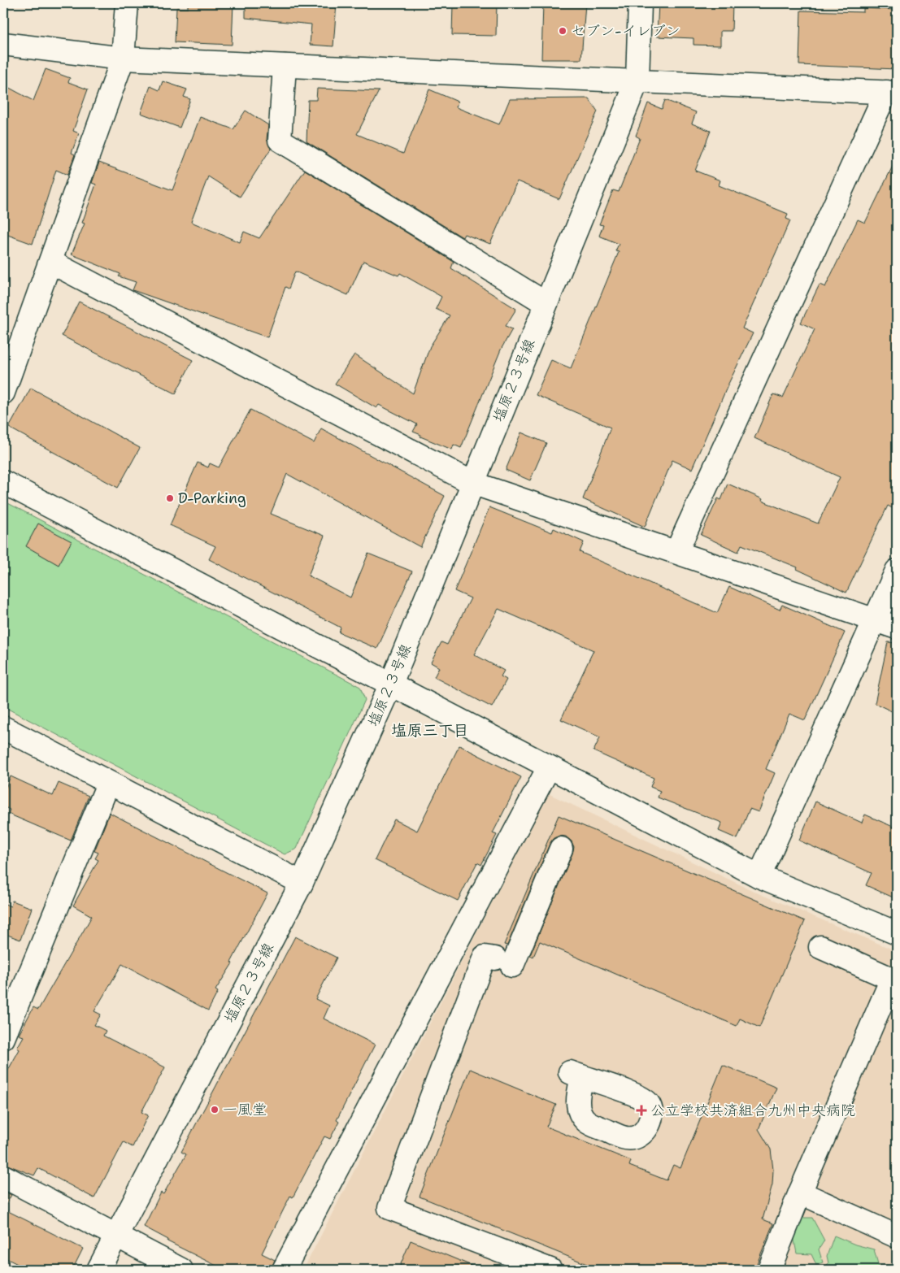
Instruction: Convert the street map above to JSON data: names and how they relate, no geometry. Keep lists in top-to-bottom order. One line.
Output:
{"streets":{"street":["塩原２３号線"]},"districts":["塩原三丁目"],"places":{"other":["セブン-イレブン","D-Parking","一風堂"],"health":["公立学校共済組合九州中央病院"]}}
